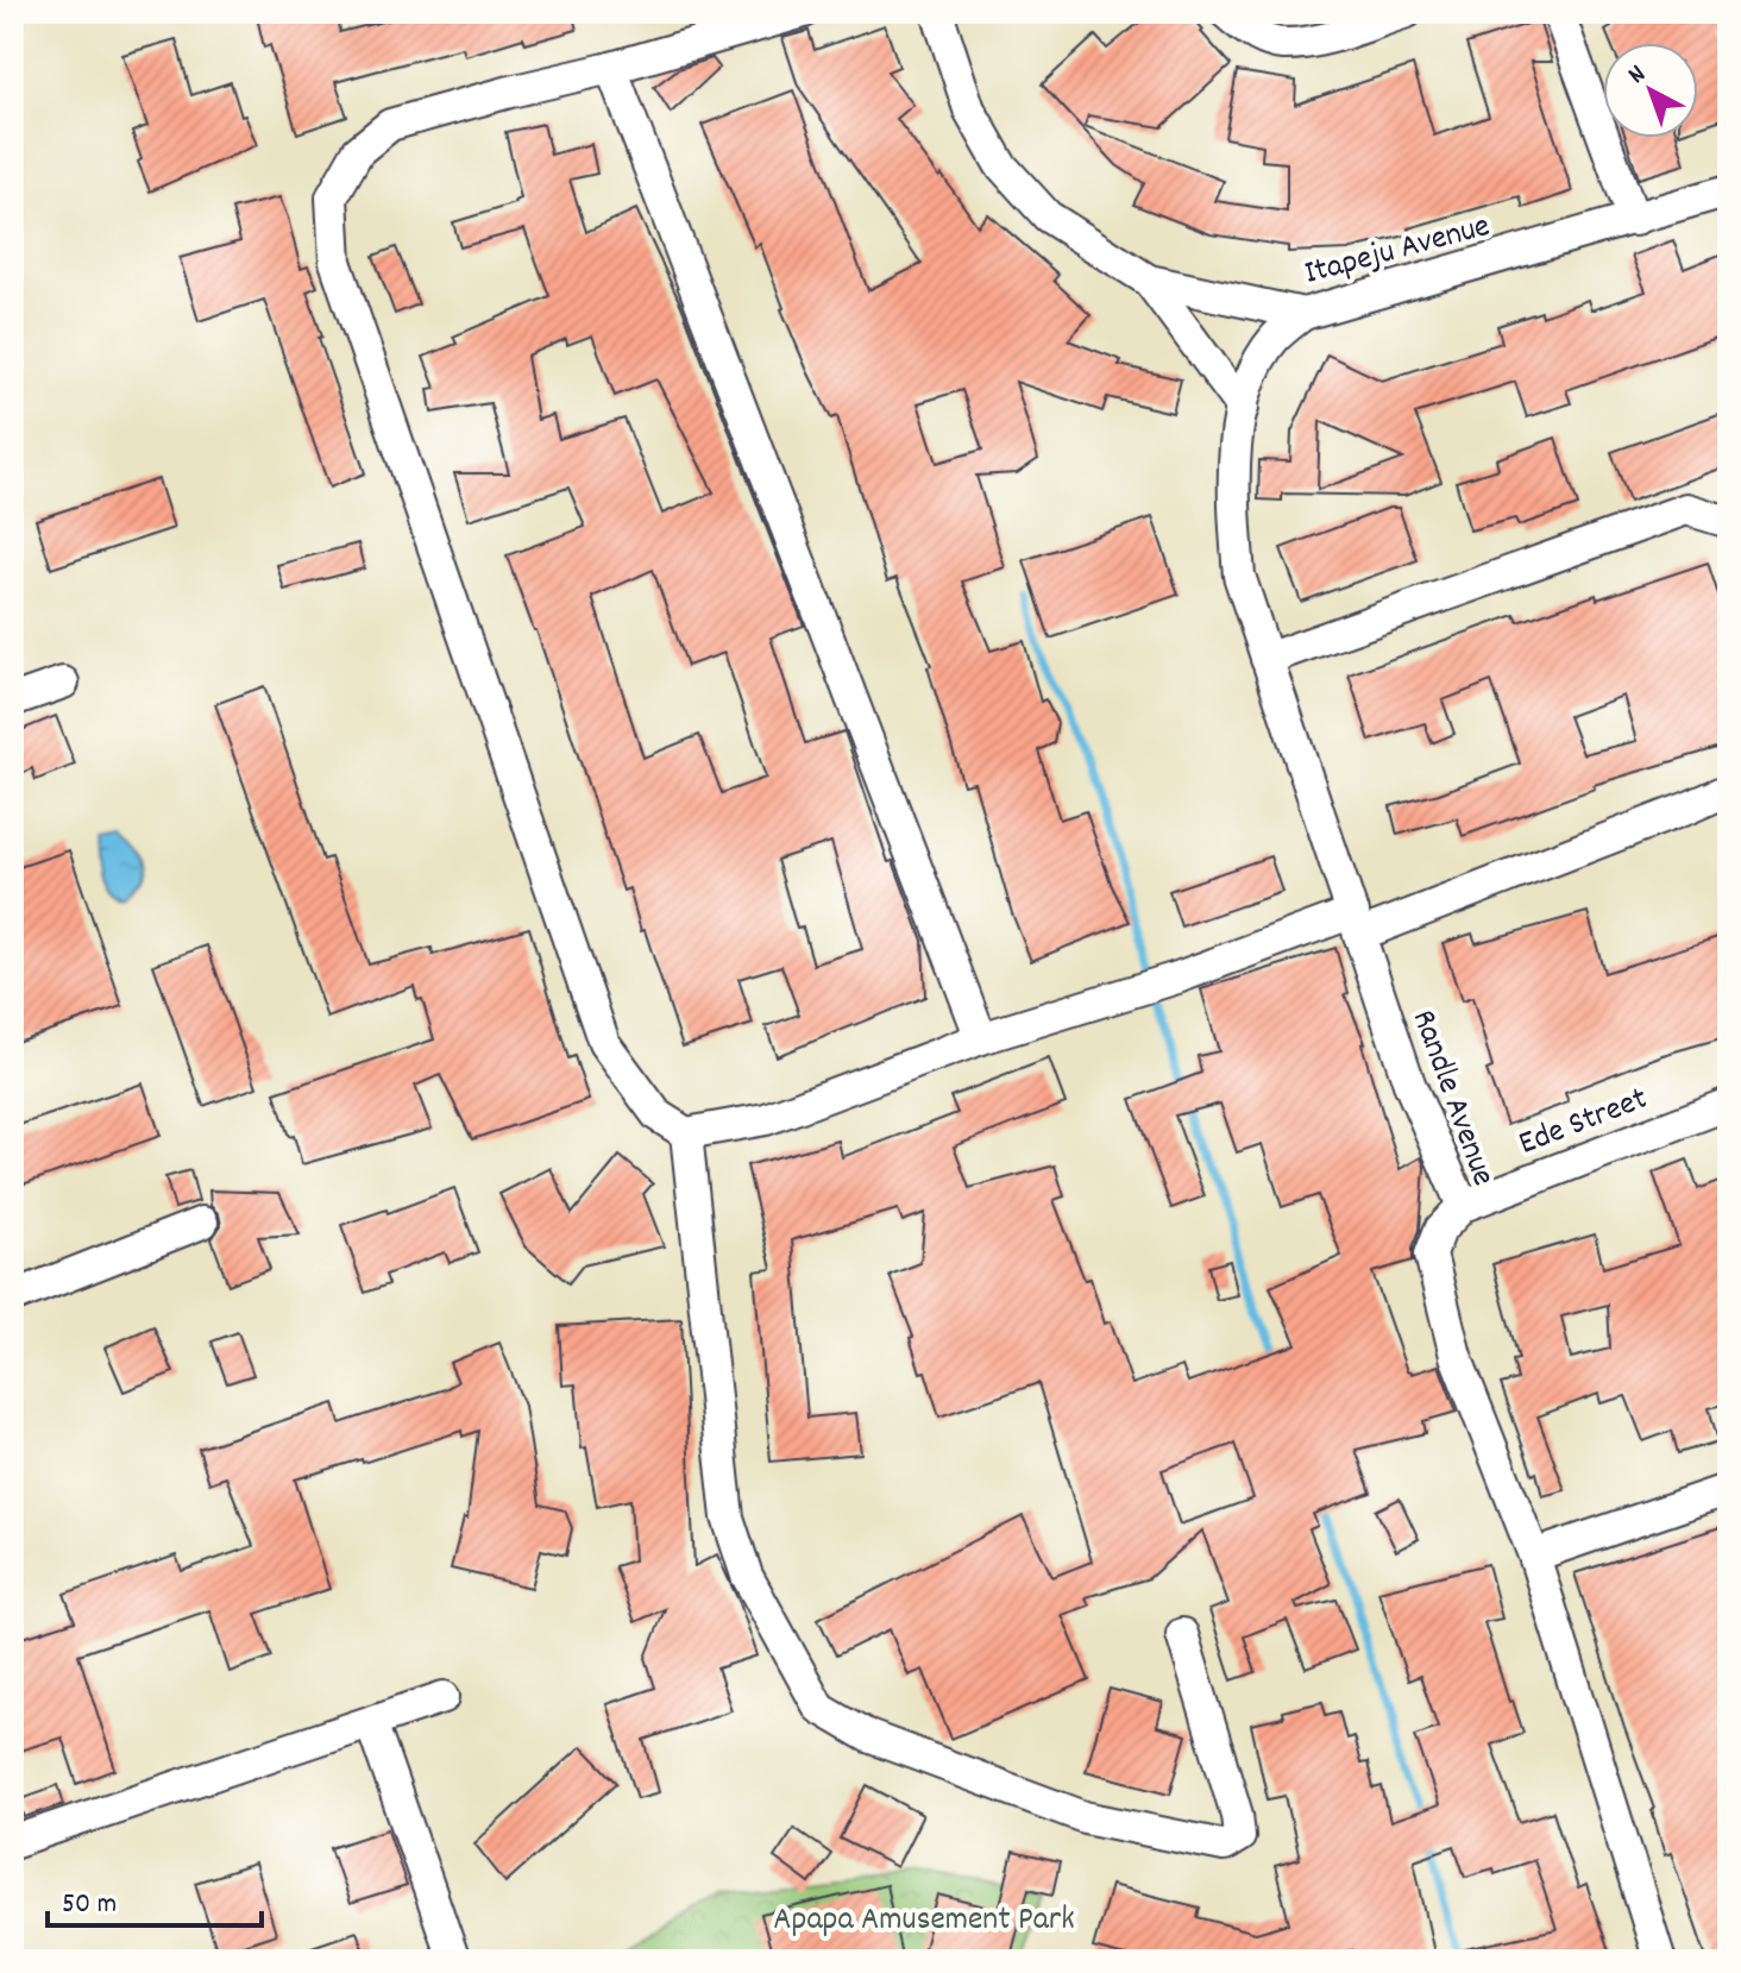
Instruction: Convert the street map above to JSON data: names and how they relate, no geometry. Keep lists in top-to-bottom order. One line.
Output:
{"streets":{"street":["Itapeju Avenue","Randle Avenue","Ede Street"]},"crossings":[["Itapeju Avenue","Randle Avenue"],["Randle Avenue","Ede Street"]],"parks":["Apapa Amusement Park"],"scale_bar":"50 m","north":"top left"}
